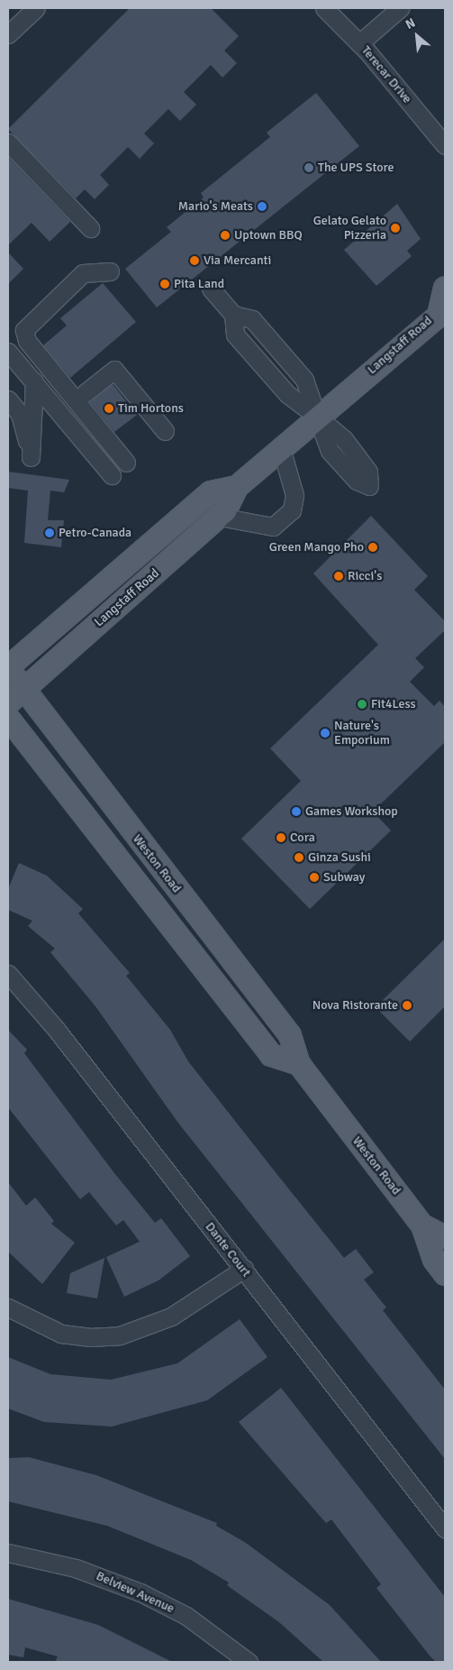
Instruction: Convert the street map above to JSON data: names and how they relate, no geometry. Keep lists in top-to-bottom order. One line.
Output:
{"streets":{"main road":["Langstaff Road","Weston Road"],"street":["Terecar Drive","Dante Court","Belview Avenue"]},"crossings":[["Langstaff Road","Weston Road"]],"places":["The UPS Store","Mario's Meats","Gelato Gelato Pizzeria","Uptown BBQ","Via Mercanti","Pita Land","Tim Hortons","Petro-Canada","Green Mango Pho","Ricci's","Fit4Less","Nature's Emporium","Games Workshop","Cora","Ginza Sushi","Subway","Nova Ristorante"],"north":"top left"}
